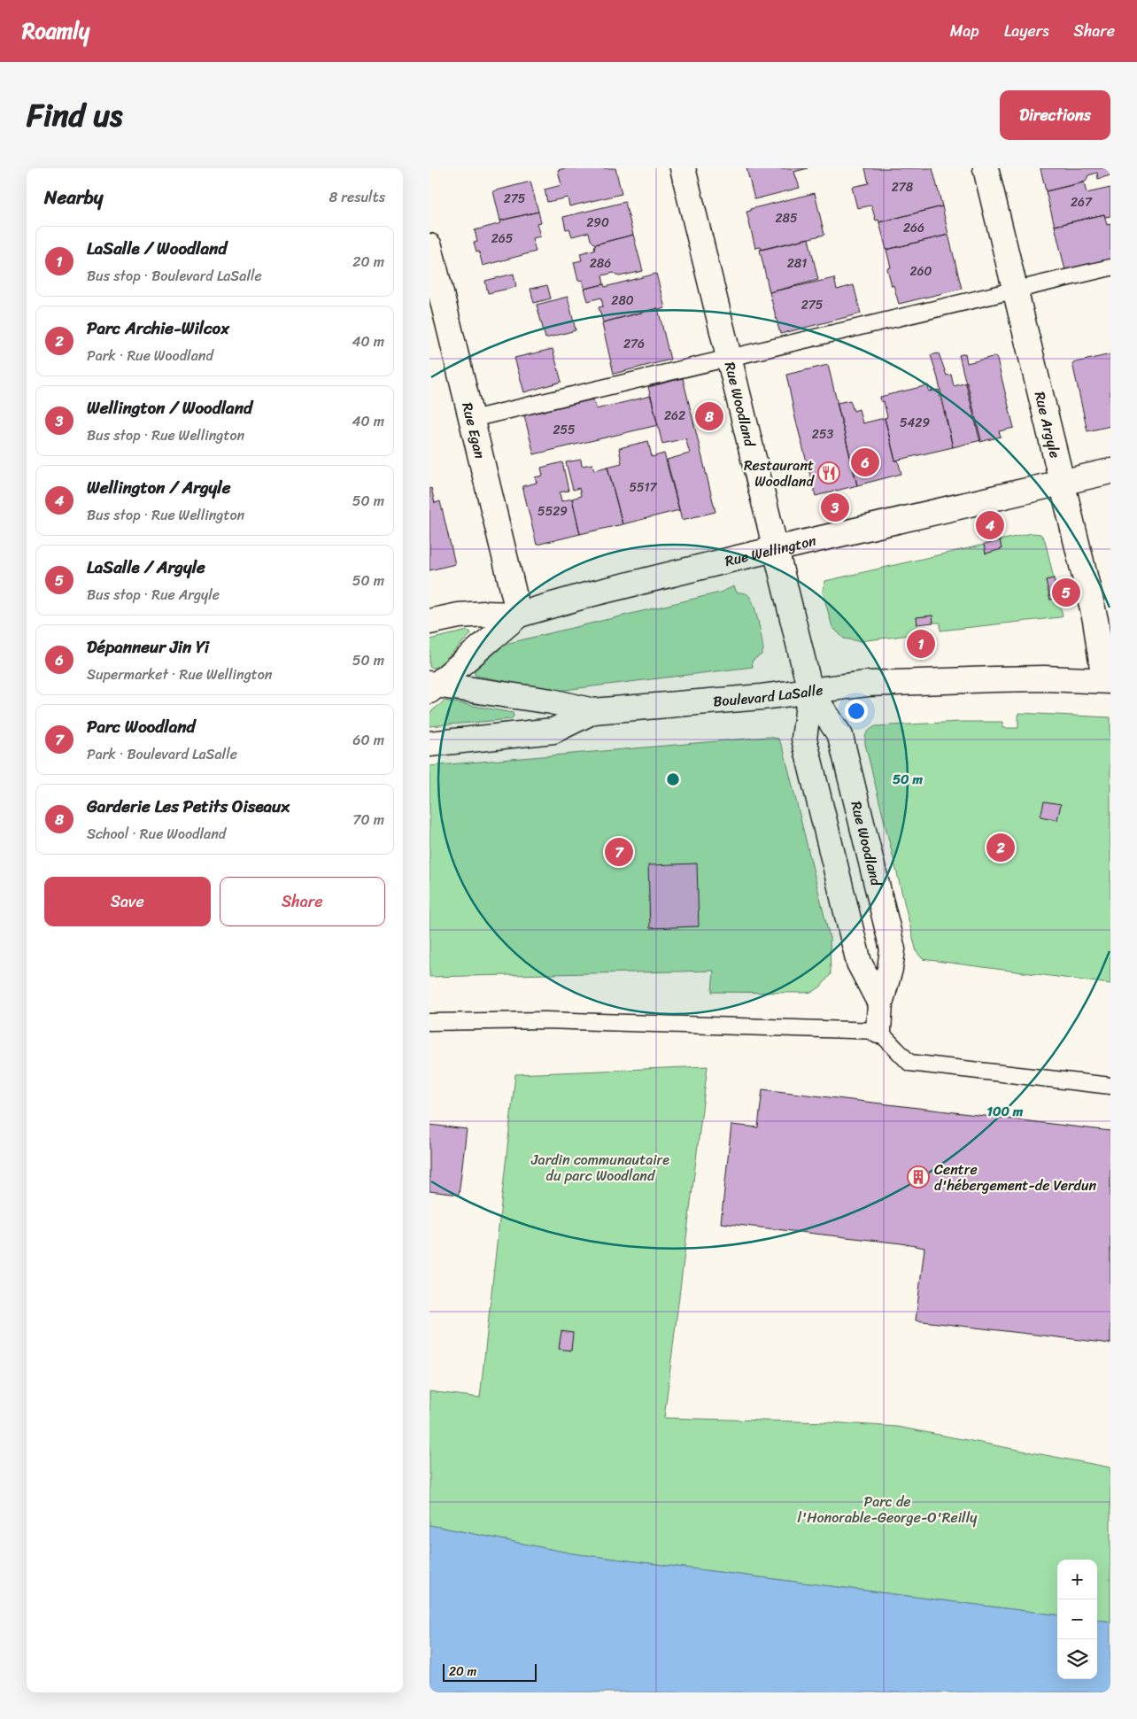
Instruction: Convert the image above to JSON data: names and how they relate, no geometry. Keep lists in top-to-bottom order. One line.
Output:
{"streets":{"street":["Rue Woodland","Rue Argyle","Rue Egan","Rue Wellington","Boulevard LaSalle"]},"crossings":[["Rue Woodland","Rue Wellington"],["Rue Woodland","Boulevard LaSalle"],["Rue Argyle","Rue Wellington"],["Rue Argyle","Boulevard LaSalle"],["Rue Egan","Rue Wellington"]],"parks":["Jardin communautaire du parc Woodland","Parc de l'Honorable-George-O'Reilly"],"places":{"restaurant":["Restaurant Woodland"],"building":["Centre d'hébergement-de Verdun"]},"house_numbers":["278","275","267","285","290","266","265","286","281","260","280","275","276","262","5429","255","253","5517","5529"],"scale_bar":"20 m","page":{"header":"Roamly","nav":["Map","Layers","Share"],"title":"Find us","buttons":["Directions",["Save","Share"]],"heading":["Nearby","8 results"],"list":[{"mark":"1","name":"LaSalle / Woodland","note":"Bus stop · Boulevard LaSalle","value":"20 m"},{"mark":"2","name":"Parc Archie-Wilcox","note":"Park · Rue Woodland","value":"40 m"},{"mark":"3","name":"Wellington / Woodland","note":"Bus stop · Rue Wellington","value":"40 m"},{"mark":"4","name":"Wellington / Argyle","note":"Bus stop · Rue Wellington","value":"50 m"},{"mark":"5","name":"LaSalle / Argyle","note":"Bus stop · Rue Argyle","value":"50 m"},{"mark":"6","name":"Dépanneur Jin Yi","note":"Supermarket · Rue Wellington","value":"50 m"},{"mark":"7","name":"Parc Woodland","note":"Park · Boulevard LaSalle","value":"60 m"},{"mark":"8","name":"Garderie Les Petits Oiseaux","note":"School · Rue Woodland","value":"70 m"}],"pins":["8","6","3","4","5","1","2","7"],"map_buttons":["+","−"],"scale":"20 m"},"rings":["50 m","100 m"]}
